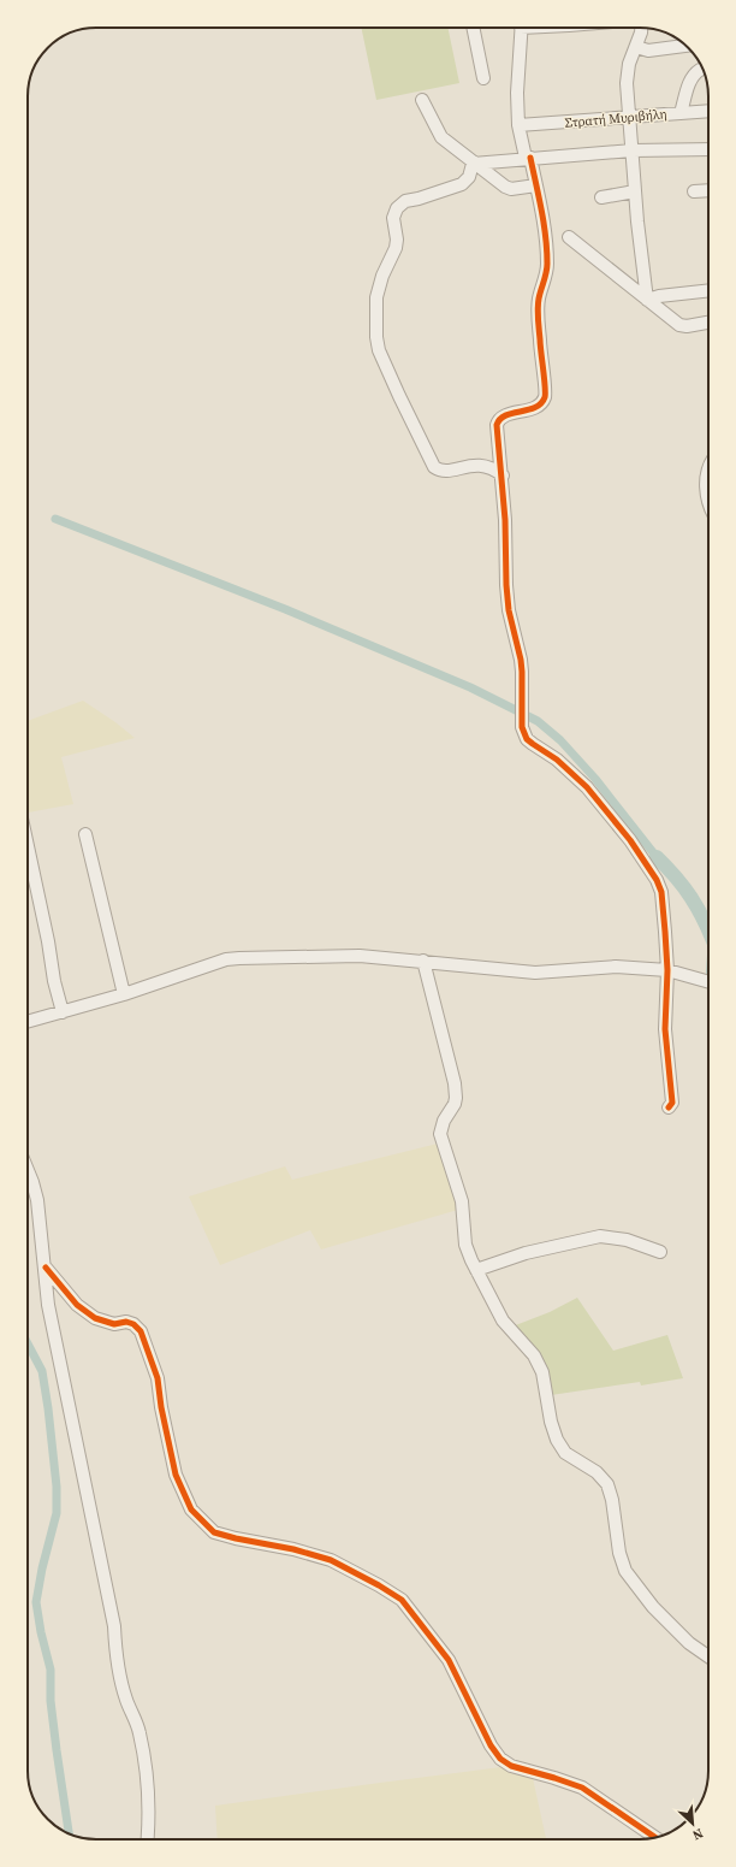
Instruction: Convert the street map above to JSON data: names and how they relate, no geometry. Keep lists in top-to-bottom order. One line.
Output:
{"streets":{"street":["Στρατή Μυριβήλη"]},"north":"bottom right"}
